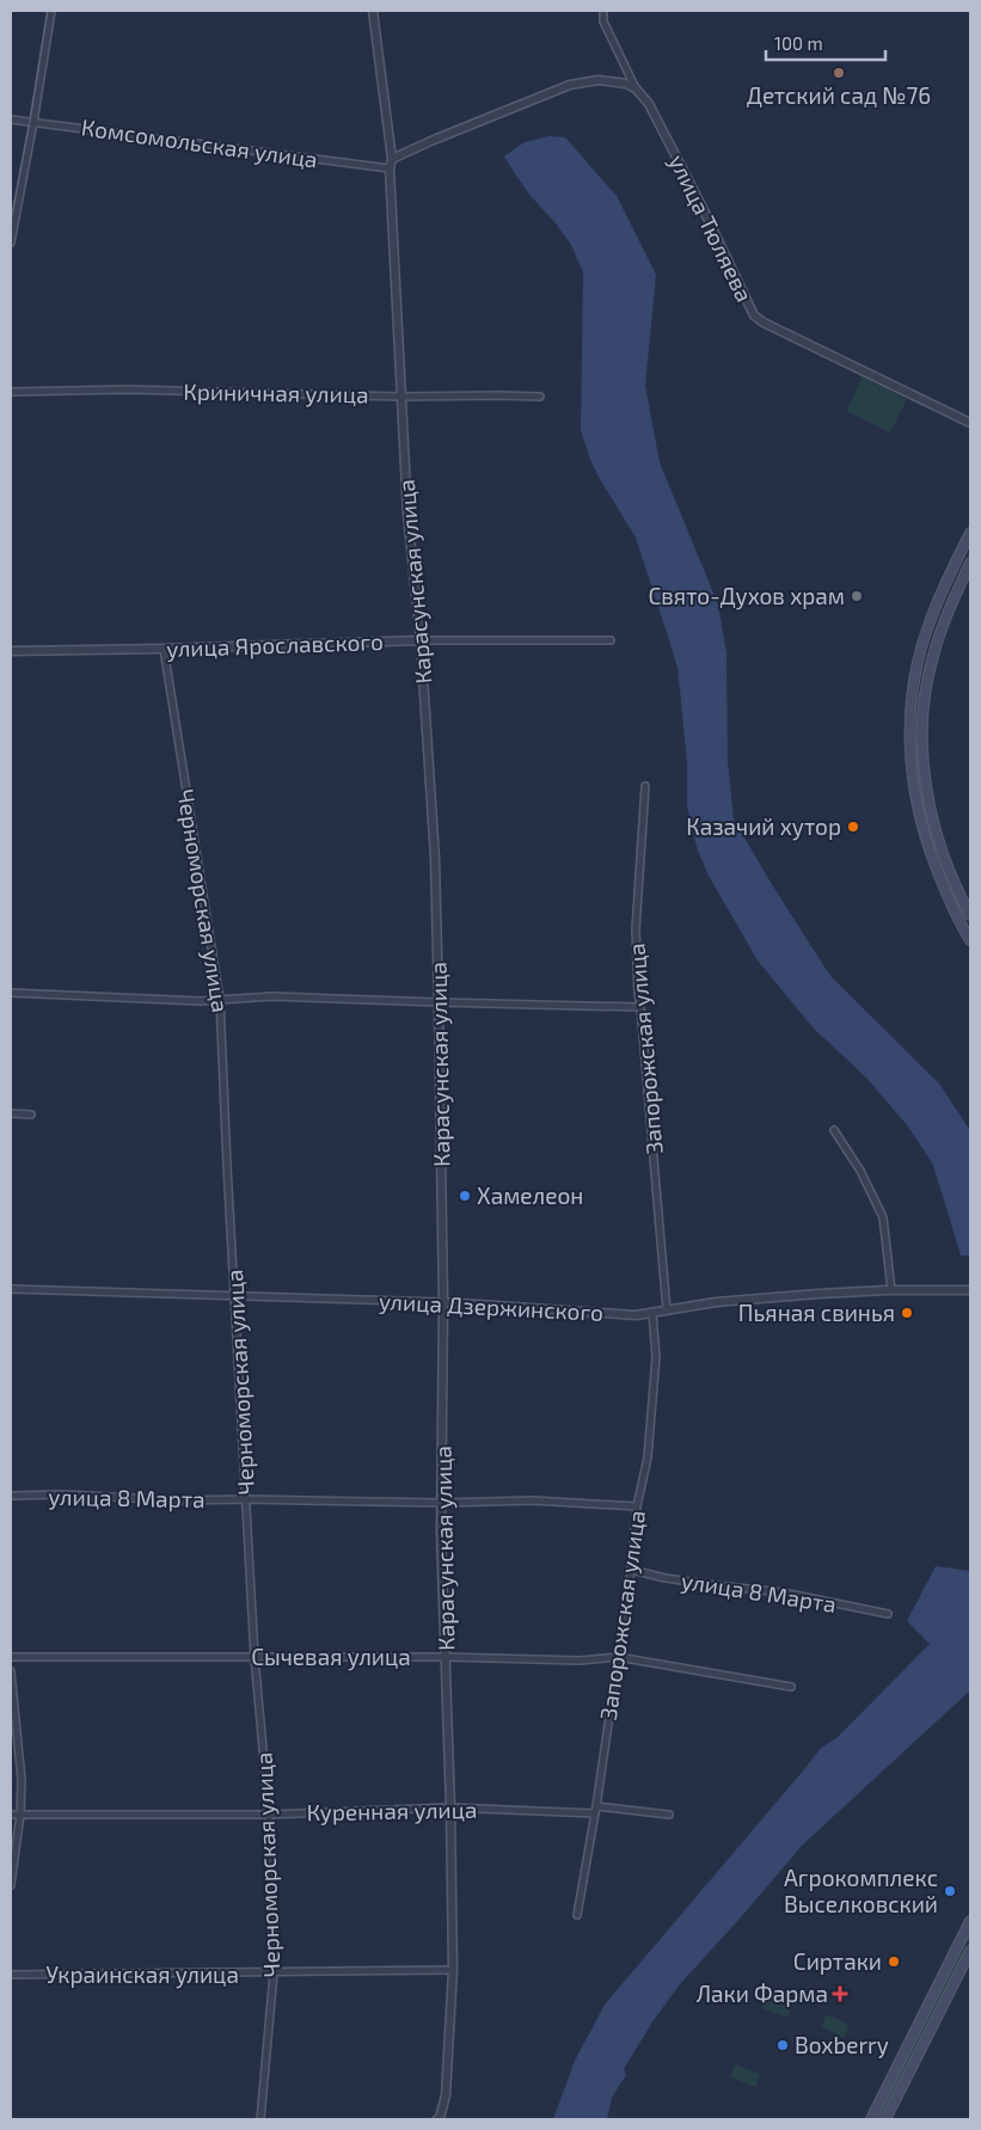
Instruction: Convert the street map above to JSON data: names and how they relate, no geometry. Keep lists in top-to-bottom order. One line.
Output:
{"streets":{"street":["Комсомольская улица","улица Тюляева","Криничная улица","Карасунская улица","улица Ярославского","Черноморская улица","Запорожская улица","улица Дзержинского","улица 8 Марта","Сычевая улица","Куренная улица","Украинская улица"]},"crossings":[["Комсомольская улица","Карасунская улица"],["Криничная улица","Карасунская улица"],["Карасунская улица","улица Ярославского"],["Карасунская улица","улица Дзержинского"],["Карасунская улица","улица 8 Марта"],["Карасунская улица","Сычевая улица"],["Карасунская улица","Куренная улица"],["Карасунская улица","Украинская улица"],["улица Ярославского","Черноморская улица"],["Черноморская улица","улица Дзержинского"],["Черноморская улица","улица 8 Марта"],["Черноморская улица","Сычевая улица"],["Черноморская улица","Куренная улица"],["Черноморская улица","Украинская улица"],["Запорожская улица","улица Дзержинского"],["Запорожская улица","улица 8 Марта"],["Запорожская улица","Сычевая улица"],["Запорожская улица","Куренная улица"]],"places":{"other":["Детский сад №76","Свято-Духов храм","Казачий хутор","Хамелеон","Пьяная свинья","Агрокомплекс Выселковский","Сиртаки","Boxberry"],"health":["Лаки Фарма"]},"scale_bar":"100 m"}
